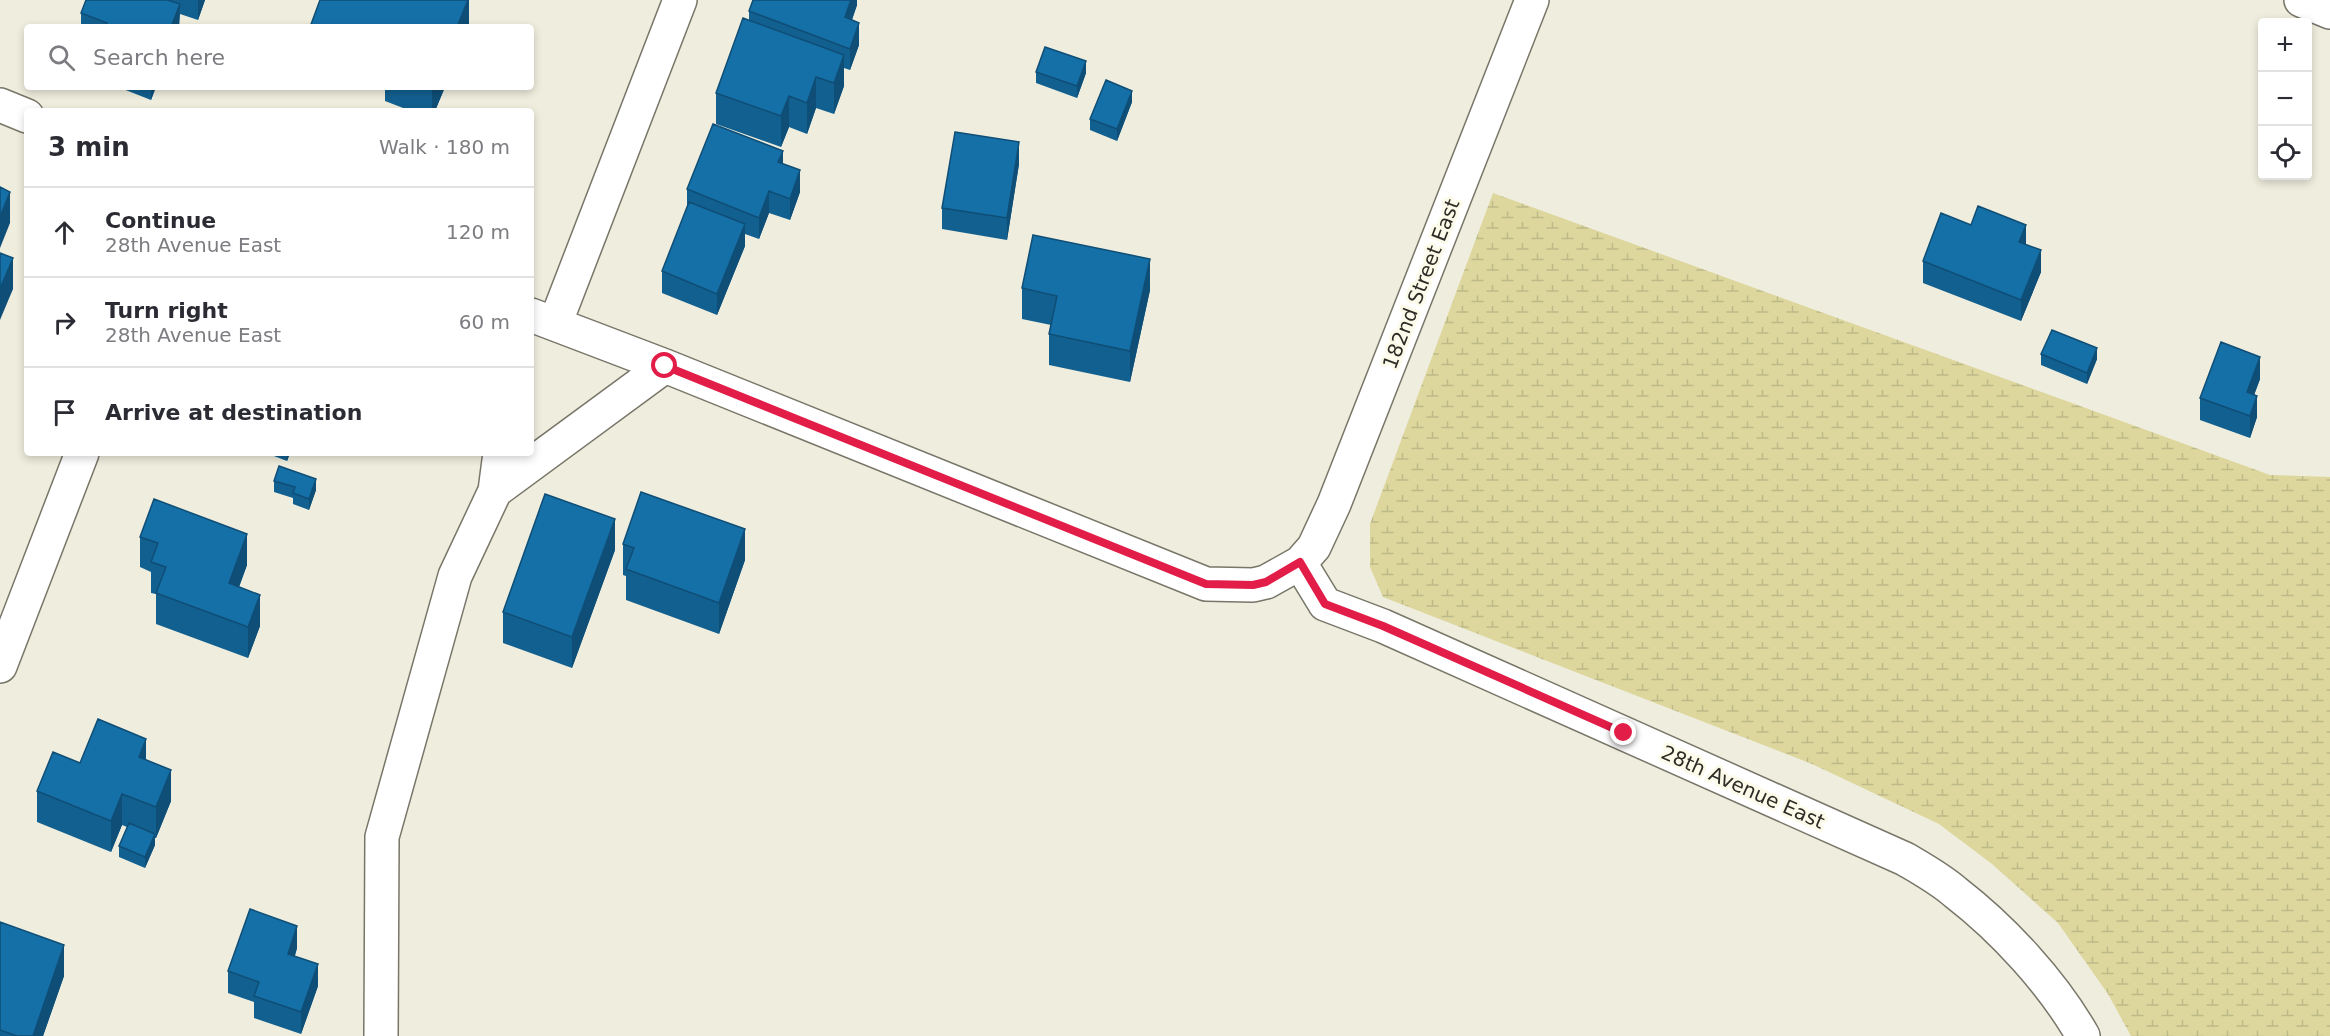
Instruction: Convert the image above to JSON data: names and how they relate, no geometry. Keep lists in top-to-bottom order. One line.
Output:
{"streets":{"street":["182nd Street East","28th Avenue East"]},"crossings":[["182nd Street East","28th Avenue East"]],"page":{"map_buttons":["+","−"],"search":"Search here","heading":["3 min","Walk · 180 m"],"list":[["Continue","28th Avenue East","120 m"],["Turn right","28th Avenue East","60 m"],"Arrive at destination"]}}
